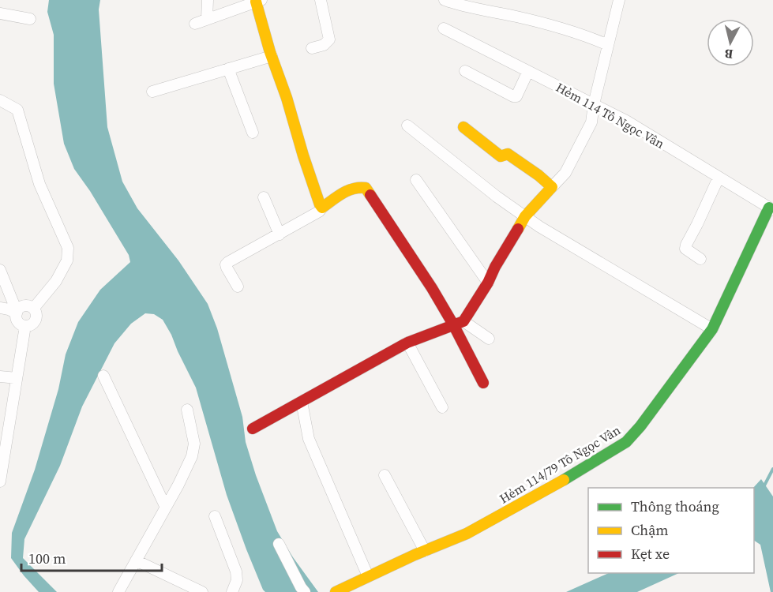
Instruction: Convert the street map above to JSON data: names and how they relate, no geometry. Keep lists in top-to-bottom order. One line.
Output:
{"streets":{"street":["Hẻm 114 Tô Ngọc Vân","Hẻm 114/79 Tô Ngọc Vân"]},"crossings":[["Hẻm 114 Tô Ngọc Vân","Hẻm 114/79 Tô Ngọc Vân"]],"legend":["Thông thoáng","Chậm","Kẹt xe"],"scale_bar":"100 m","north":"bottom"}
